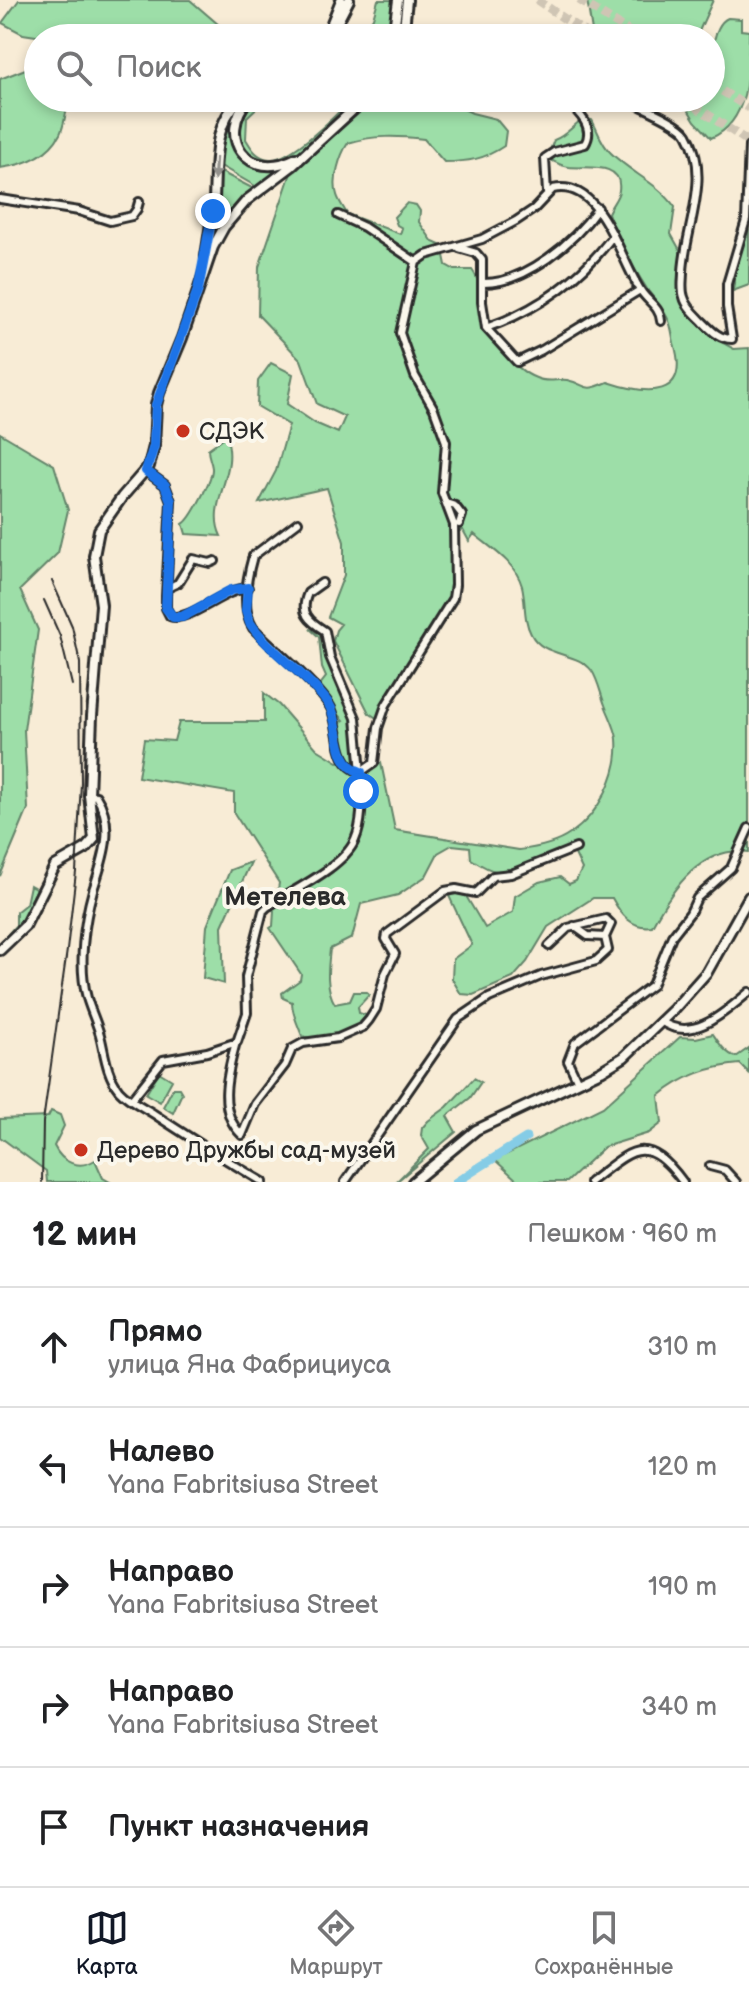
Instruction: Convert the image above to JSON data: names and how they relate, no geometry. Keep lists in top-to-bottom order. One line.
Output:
{"districts":["Метелева"],"places":["СДЭК","Дерево Дружбы сад-музей"],"page":{"search":"Поиск","heading":["12 мин","Пешком · 960 m"],"list":[["Прямо","улица Яна Фабрициуса","310 m"],["Налево","Yana Fabritsiusa Street","120 m"],["Направо","Yana Fabritsiusa Street","190 m"],["Направо","Yana Fabritsiusa Street","340 m"],"Пункт назначения"],"nav":["Карта","Маршрут","Сохранённые"]}}
